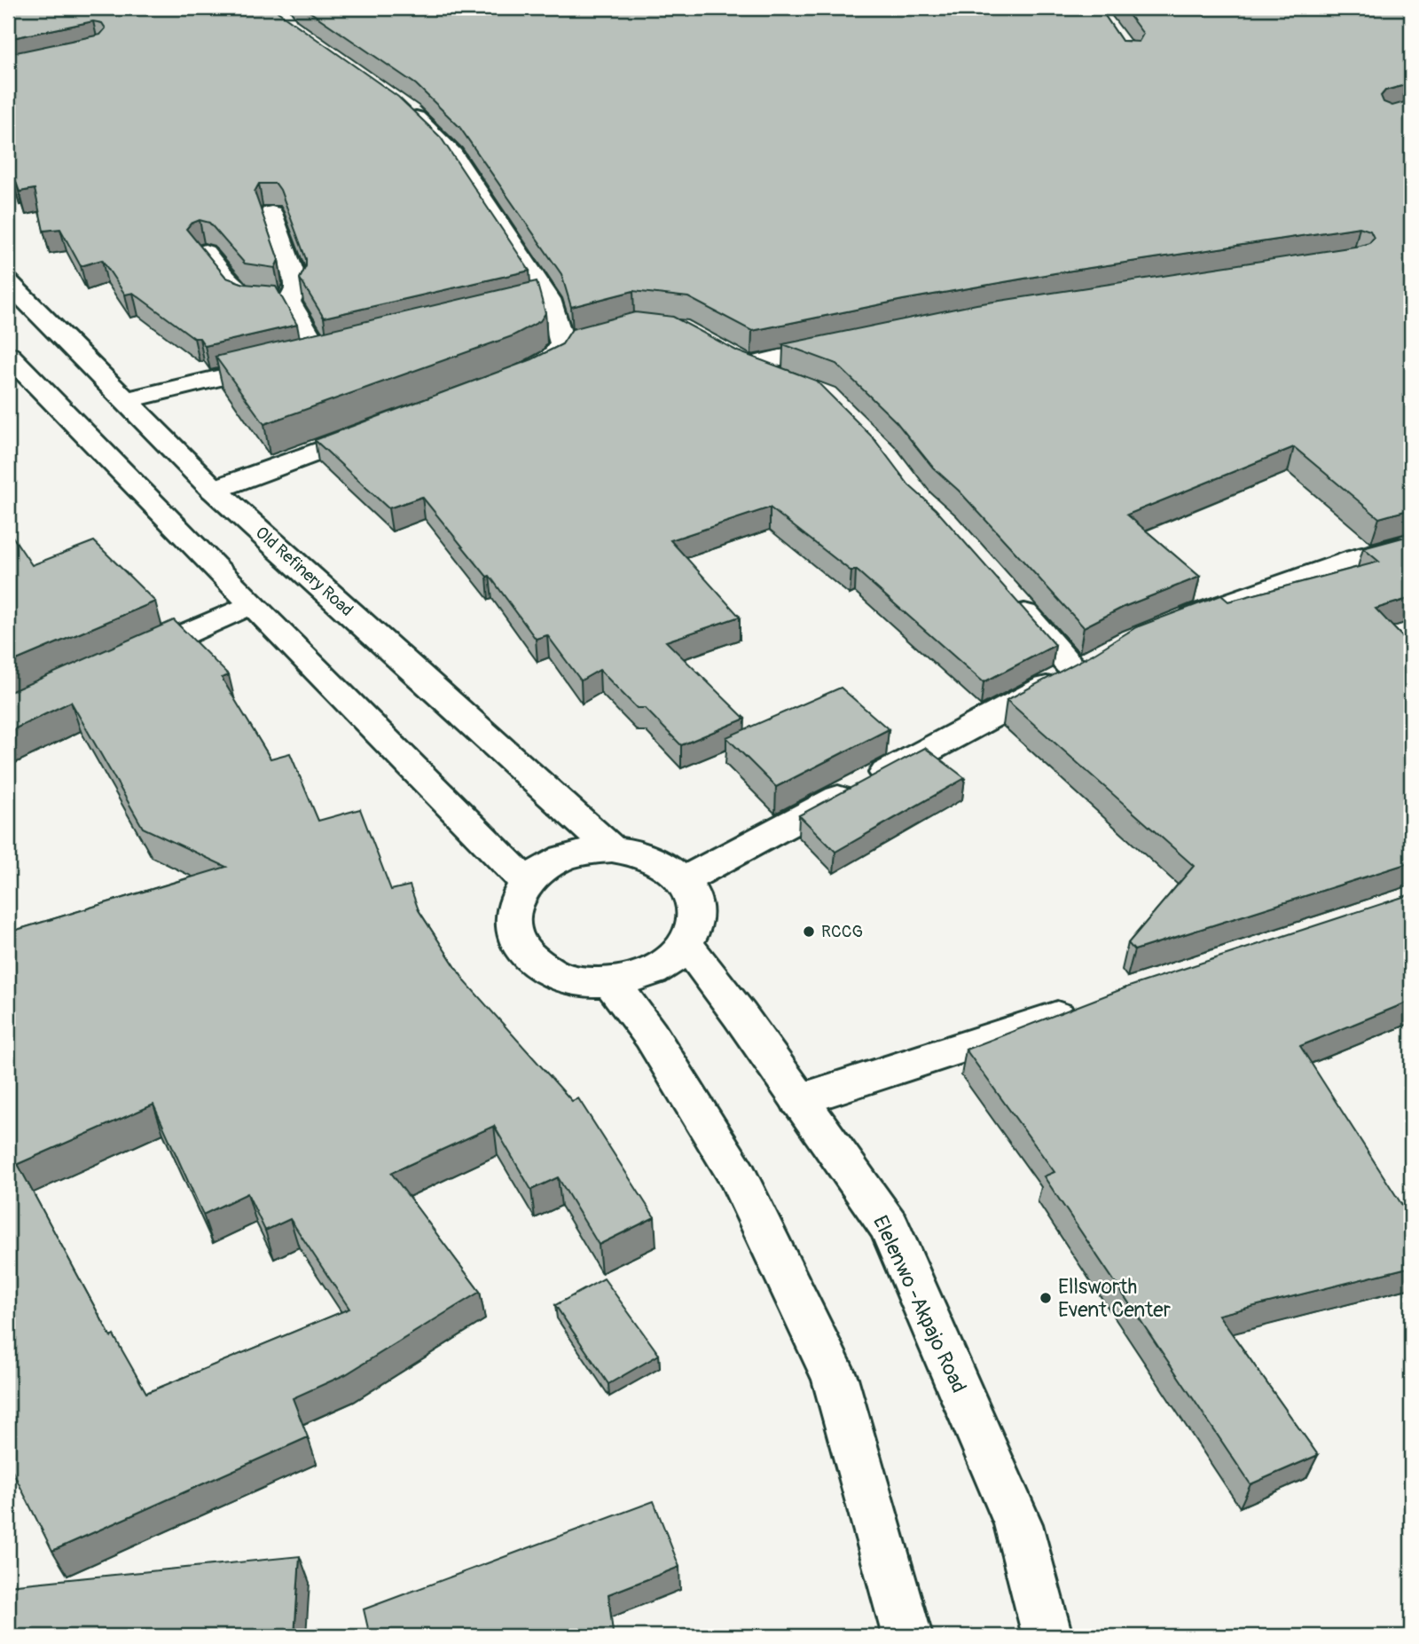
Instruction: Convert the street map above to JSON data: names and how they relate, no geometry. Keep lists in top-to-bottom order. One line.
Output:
{"streets":{"main road":["Old Refinery Road","Elelenwo -Akpajo Road"]},"crossings":[["Old Refinery Road","Elelenwo -Akpajo Road"]],"places":["RCCG","Ellsworth Event Center"]}
